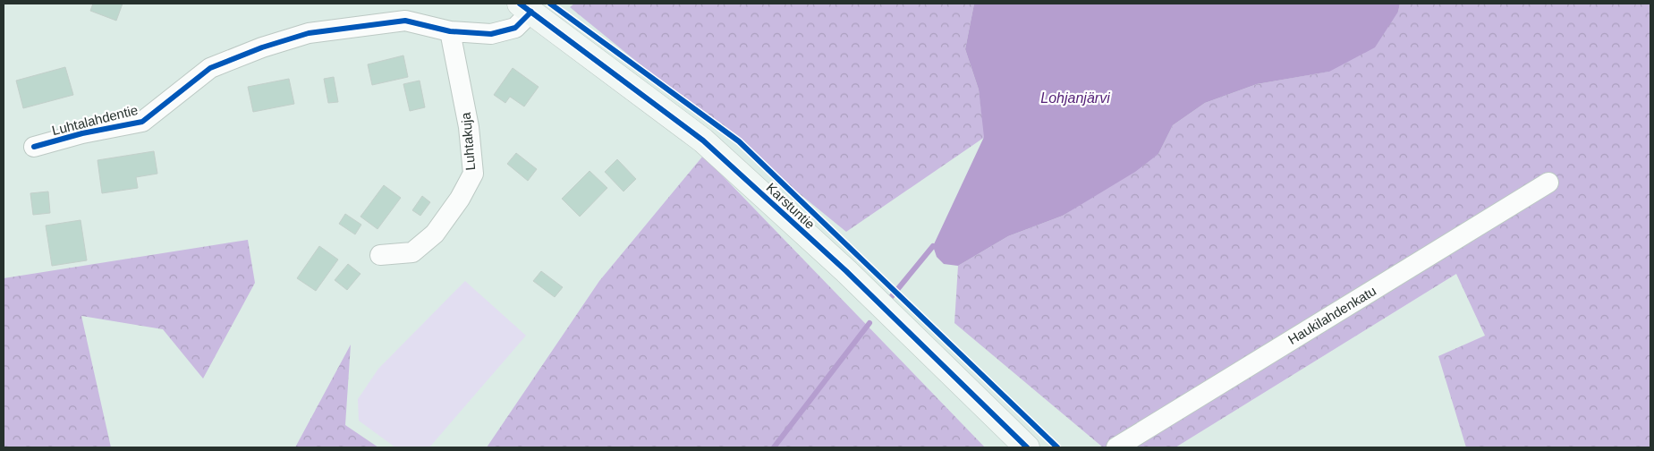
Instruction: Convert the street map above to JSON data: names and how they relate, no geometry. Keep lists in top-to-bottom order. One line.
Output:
{"streets":{"street":["Luhtalahdentie","Luhtakuja","Karstuntie","Haukilahdenkatu"]},"crossings":[["Luhtalahdentie","Luhtakuja"],["Luhtalahdentie","Karstuntie"]],"water":["Lohjanjärvi"]}
